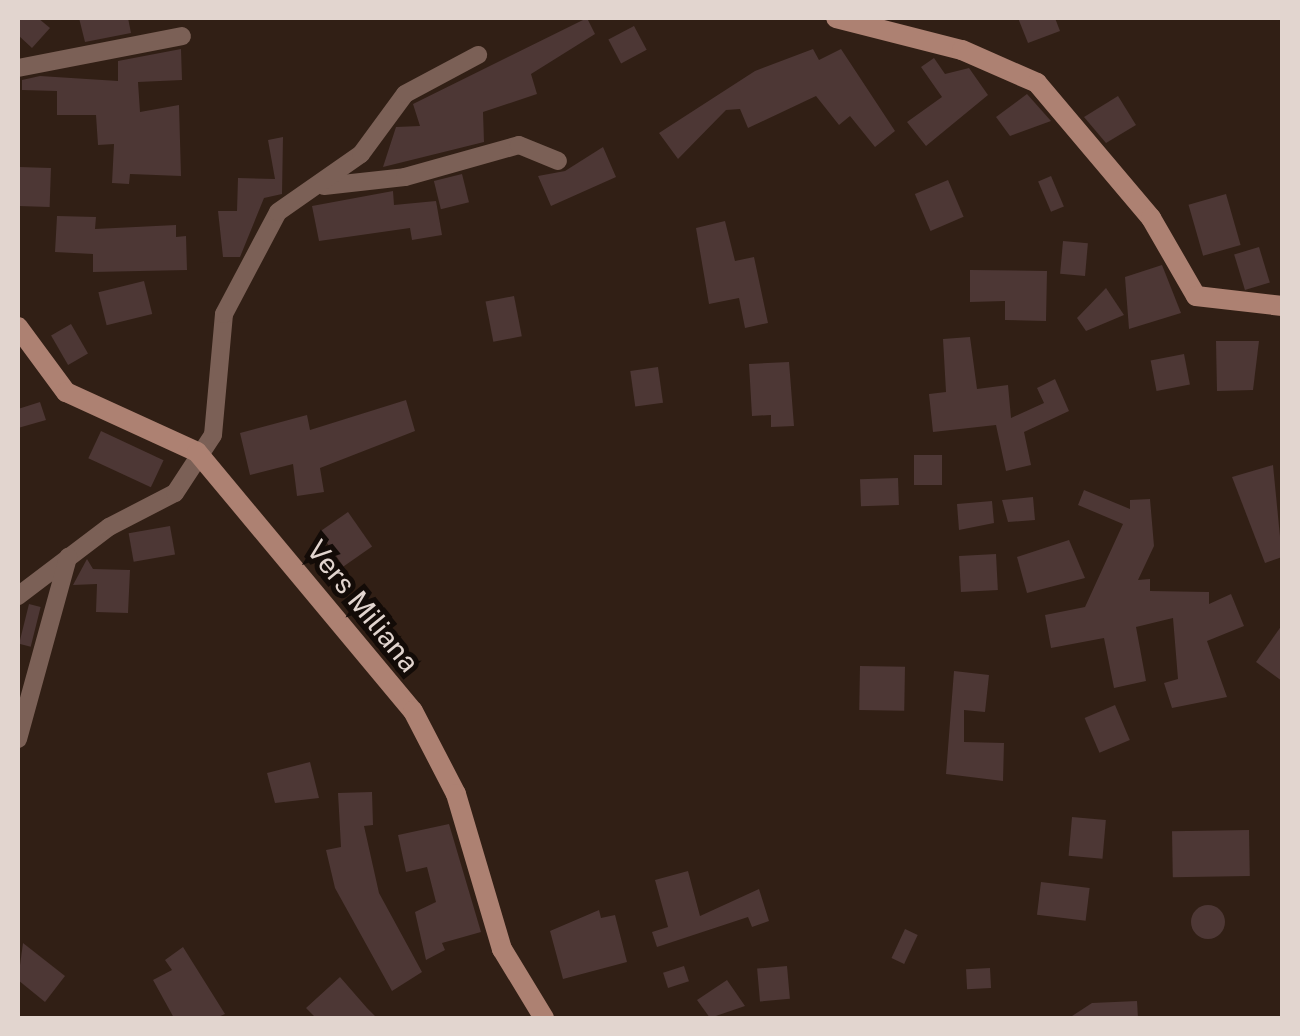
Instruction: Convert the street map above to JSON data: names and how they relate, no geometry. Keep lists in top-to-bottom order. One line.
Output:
{"streets":{"main road":["Vers Miliana"]}}
